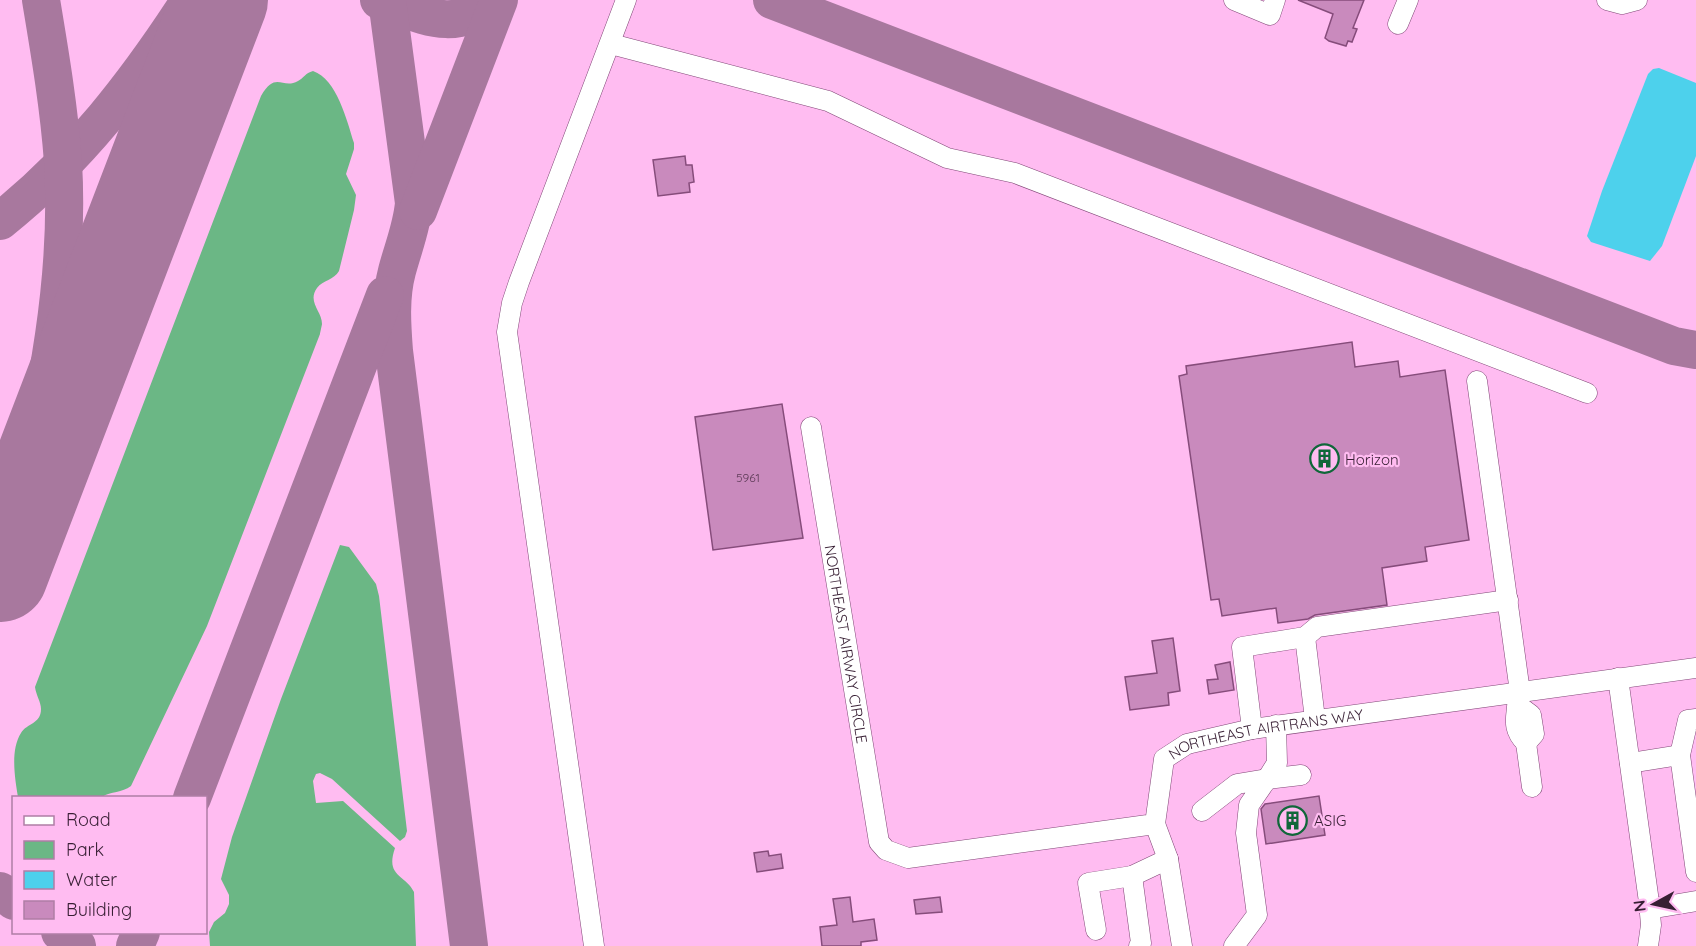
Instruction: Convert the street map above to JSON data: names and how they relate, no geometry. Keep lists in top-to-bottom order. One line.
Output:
{"streets":{"street":["NORTHEAST AIRWAY CIRCLE","NORTHEAST AIRTRANS WAY"]},"crossings":[["NORTHEAST AIRWAY CIRCLE","NORTHEAST AIRTRANS WAY"]],"places":{"building":["Horizon","ASIG"]},"house_numbers":["5961"],"legend":["Road","Park","Water","Building"],"north":"left"}
